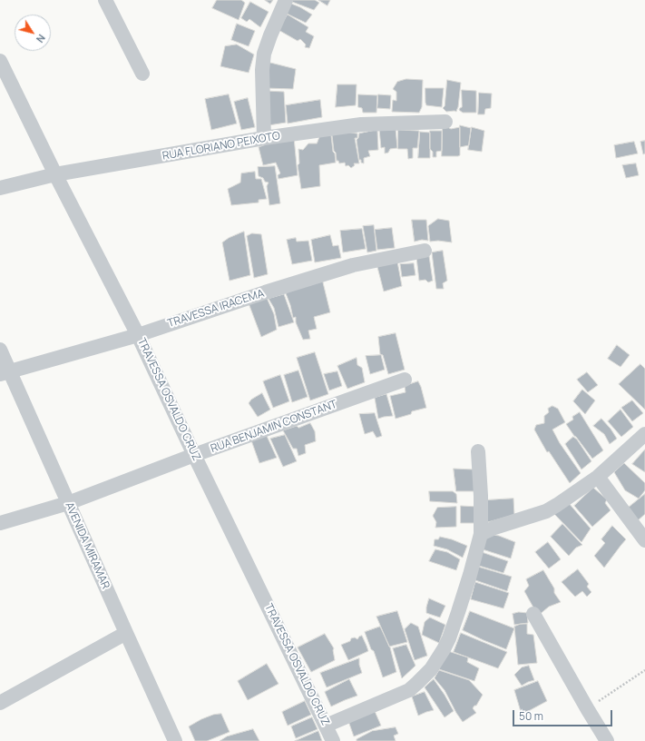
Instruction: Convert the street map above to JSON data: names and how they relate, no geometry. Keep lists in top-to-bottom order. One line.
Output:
{"streets":{"street":["RUA FLORIANO PEIXOTO","TRAVESSA IRACEMA","TRAVESSA OSVALDO CRUZ","RUA BENJAMIN CONSTANT","AVENIDA MIRAMAR"]},"crossings":[["RUA FLORIANO PEIXOTO","TRAVESSA OSVALDO CRUZ"],["TRAVESSA IRACEMA","TRAVESSA OSVALDO CRUZ"],["TRAVESSA IRACEMA","AVENIDA MIRAMAR"],["TRAVESSA OSVALDO CRUZ","RUA BENJAMIN CONSTANT"],["RUA BENJAMIN CONSTANT","AVENIDA MIRAMAR"]],"scale_bar":"50 m","north":"bottom right"}
